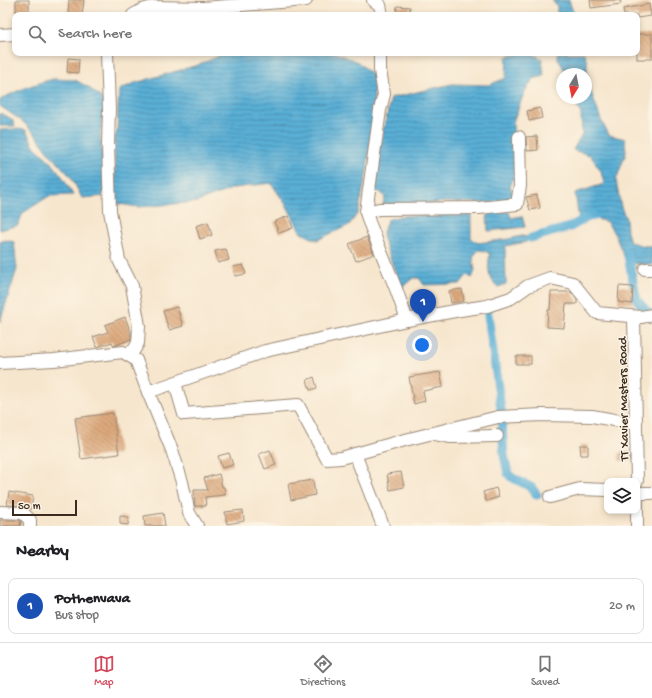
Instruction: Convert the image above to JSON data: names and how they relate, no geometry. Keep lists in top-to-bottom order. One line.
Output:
{"streets":{"street":["TT Xavier Masters Road"]},"scale_bar":"50 m","north":"bottom","page":{"search":"Search here","pins":"1","scale":"50 m","heading":"Nearby","list":[{"mark":"1","name":"Pothenvava","note":"Bus stop","value":"20 m"}],"nav":["Map","Directions","Saved"]}}
